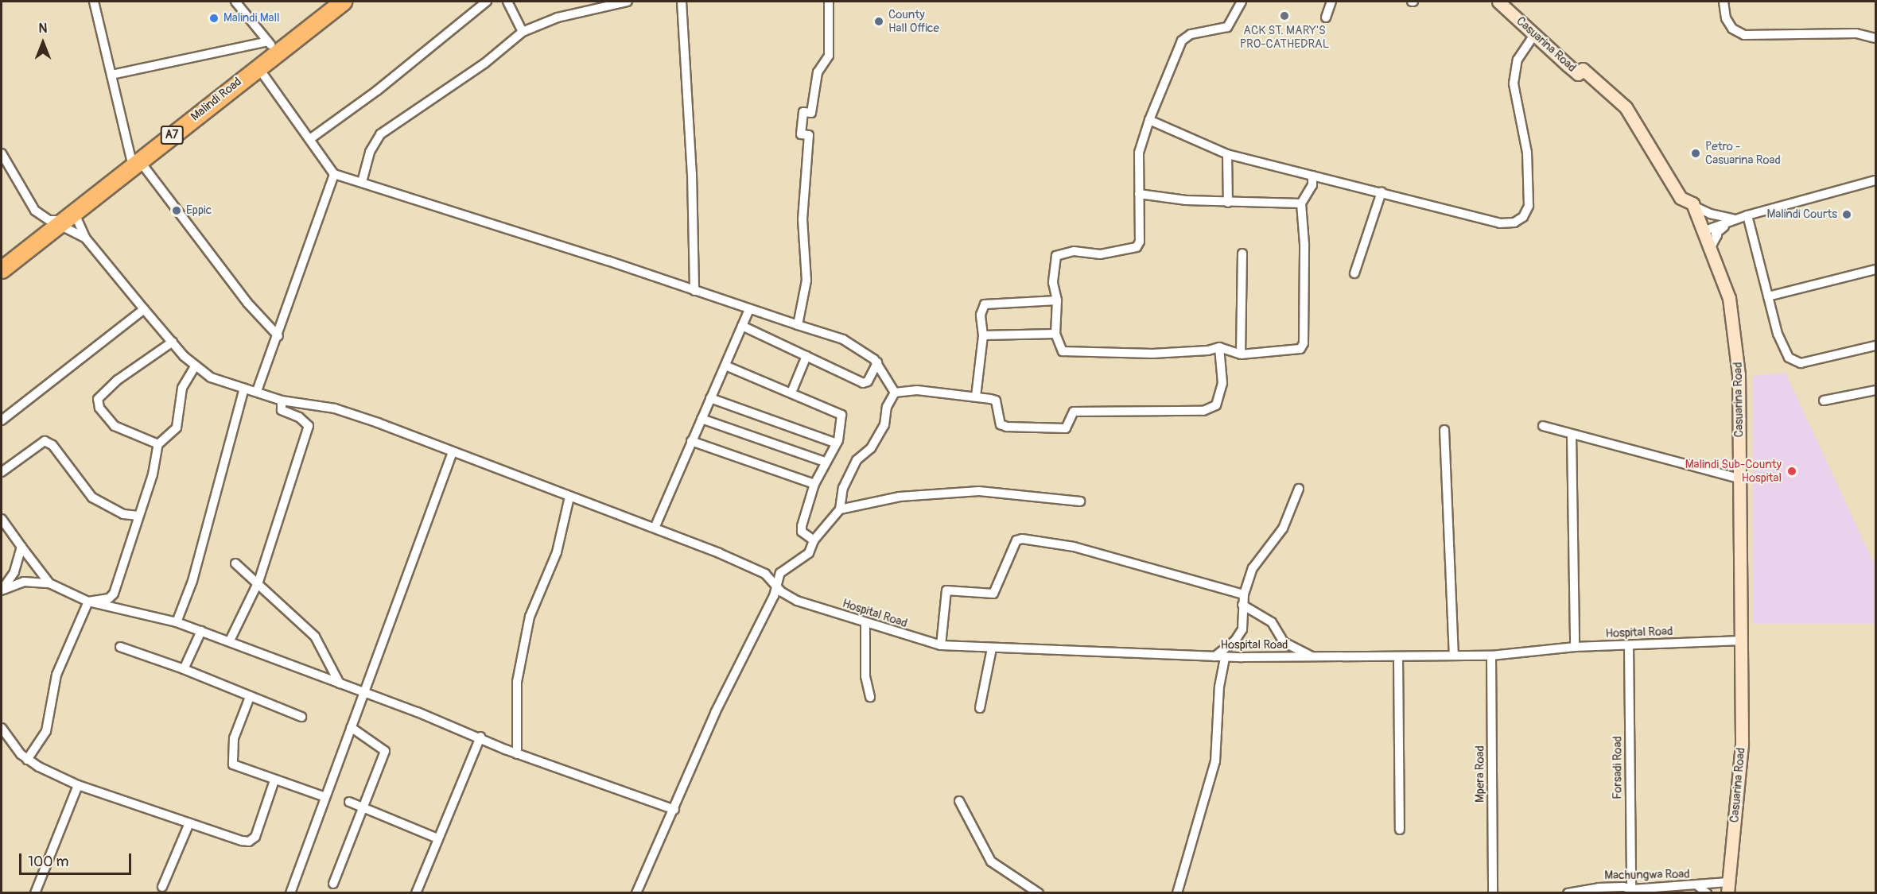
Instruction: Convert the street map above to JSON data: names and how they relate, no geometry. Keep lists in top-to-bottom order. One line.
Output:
{"streets":{"highway":["Malindi Road","A7"],"street":["Casuarina Road","Hospital Road","Forsadi Road","Mpera Road","Machungwa Road"]},"crossings":[["Casuarina Road","Hospital Road"],["Casuarina Road","Machungwa Road"],["Hospital Road","Forsadi Road"],["Hospital Road","Mpera Road"],["Forsadi Road","Machungwa Road"]],"places":["ACK ST. MARY'S PRO-CATHEDRAL","Malindi Mall","County Hall Office","Petro - Casuarina Road","Eppic","Malindi Courts","Malindi Sub-County Hospital"],"scale_bar":"100 m","north":"top"}
